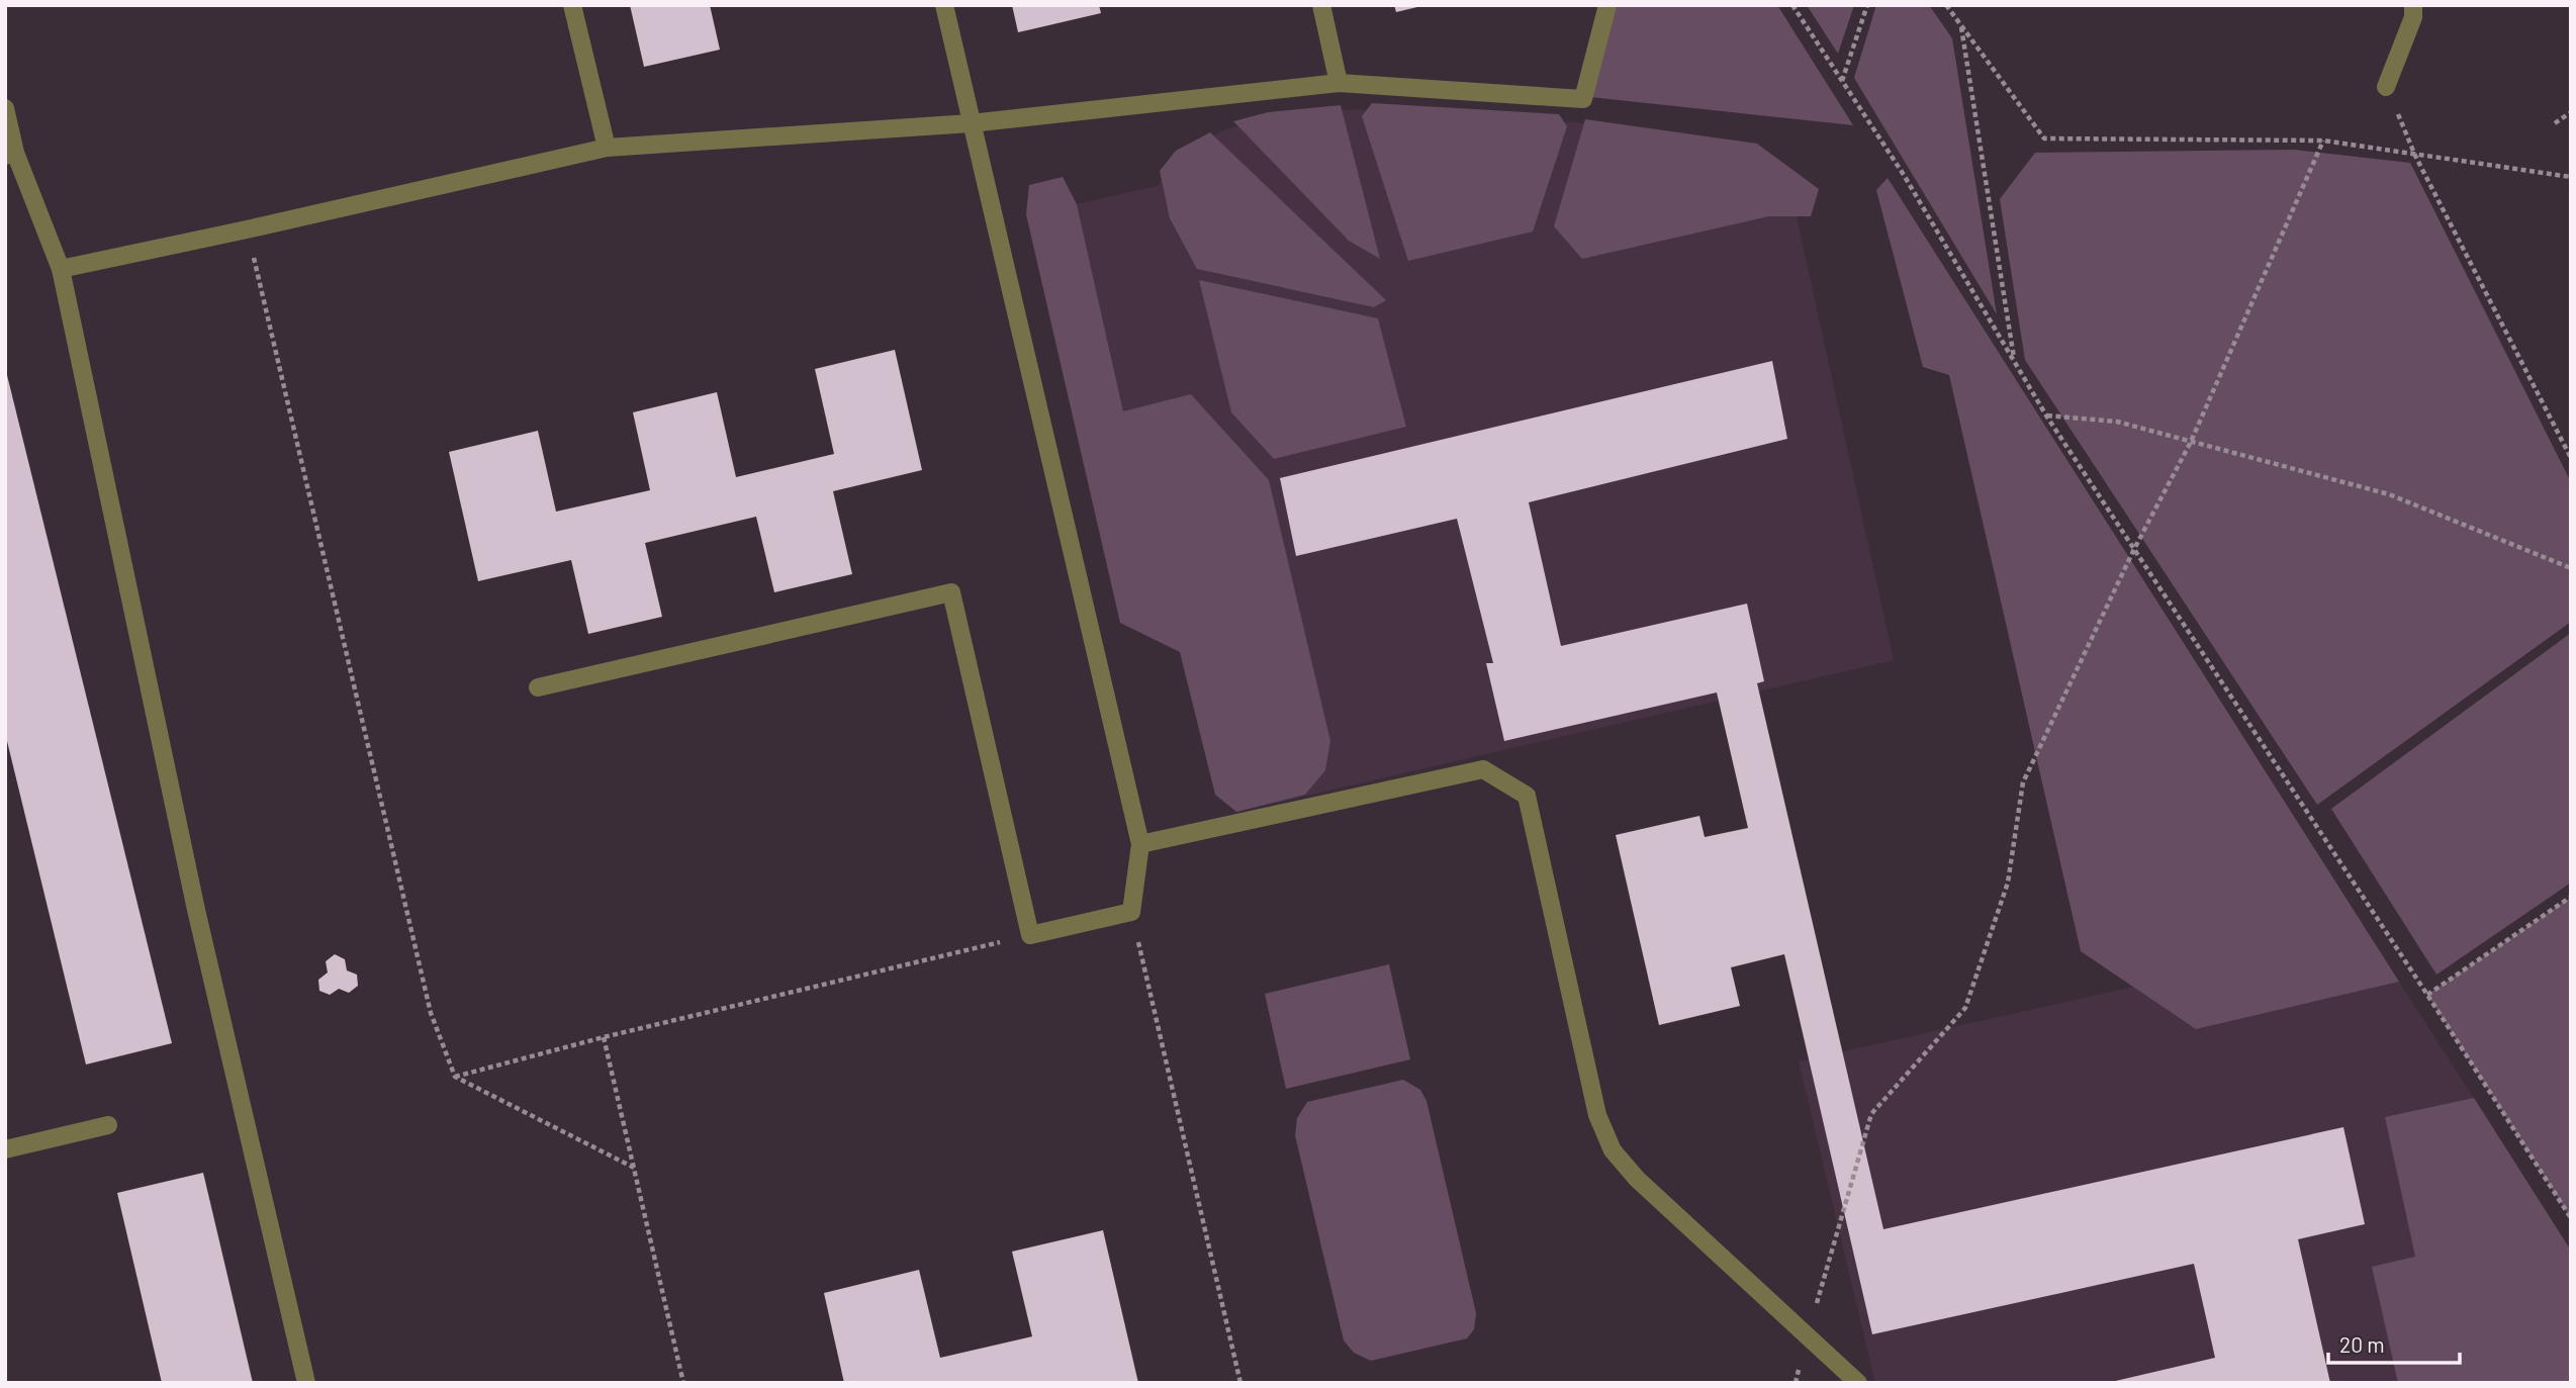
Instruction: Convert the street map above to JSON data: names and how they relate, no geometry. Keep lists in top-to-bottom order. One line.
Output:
{"scale_bar":"20 m"}
